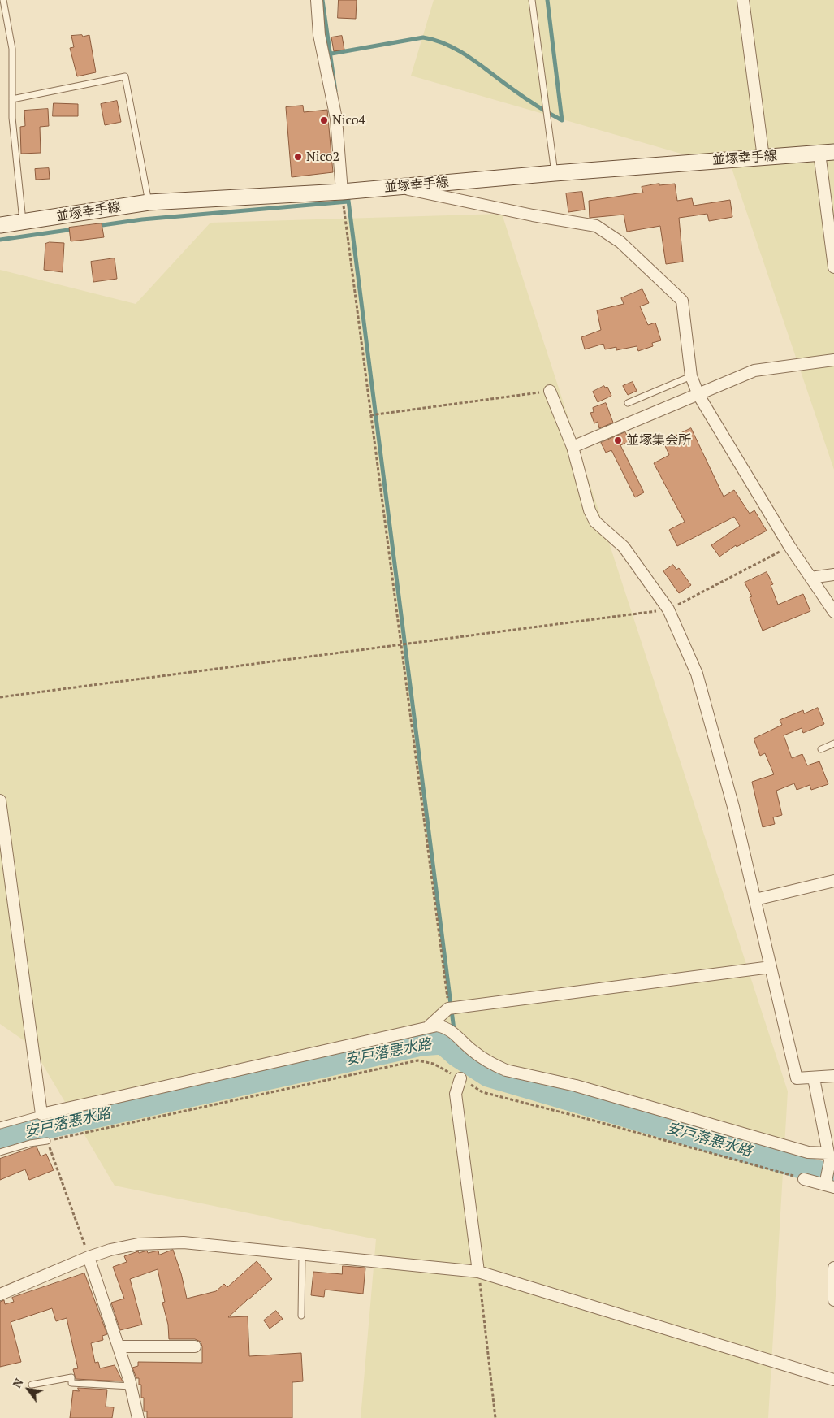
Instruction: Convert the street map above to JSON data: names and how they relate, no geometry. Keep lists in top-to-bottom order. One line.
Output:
{"streets":{"main road":["並塚幸手線"]},"water":["安戸落悪水路"],"places":["Nico4","Nico2","並塚集会所"],"north":"top left"}
